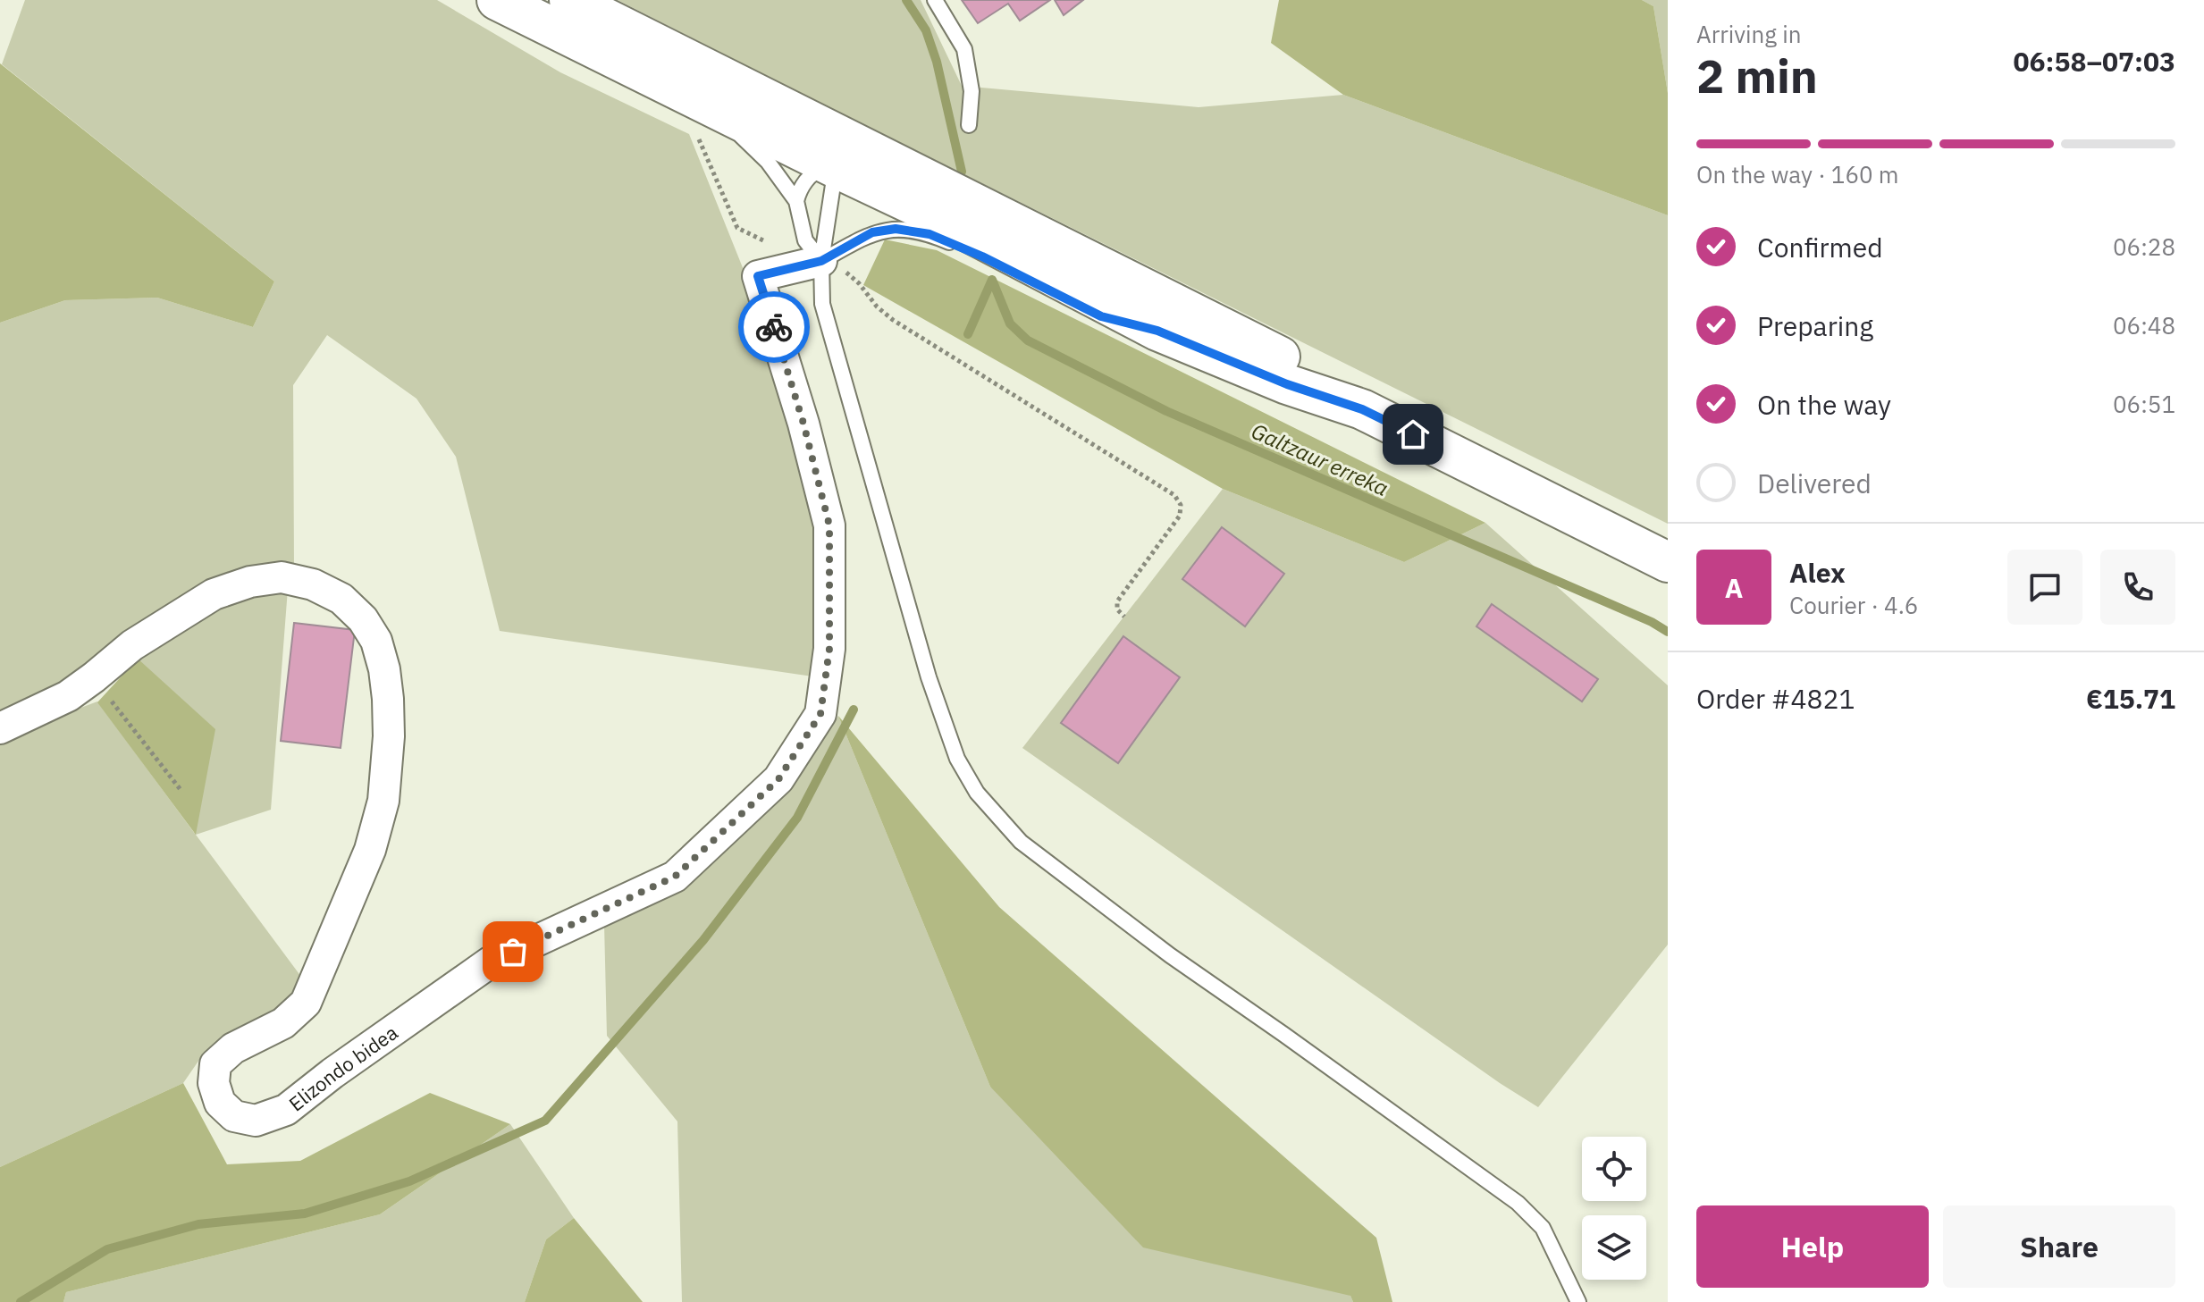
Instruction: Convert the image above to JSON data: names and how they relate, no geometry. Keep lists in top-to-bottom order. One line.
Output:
{"streets":{"street":["Elizondo bidea"]},"water":["Galtzaur erreka"],"page":{"heading":["2 min","Arriving in","06:58–07:03"],"panel":["Alex","Courier · 4.6","Order #4821","€15.71"],"bar":"On the way · 160 m","list":[["Confirmed","06:28"],["Preparing","06:48"],["On the way","06:51"],"Delivered"],"round":"A","buttons":["Help","Share"]}}
